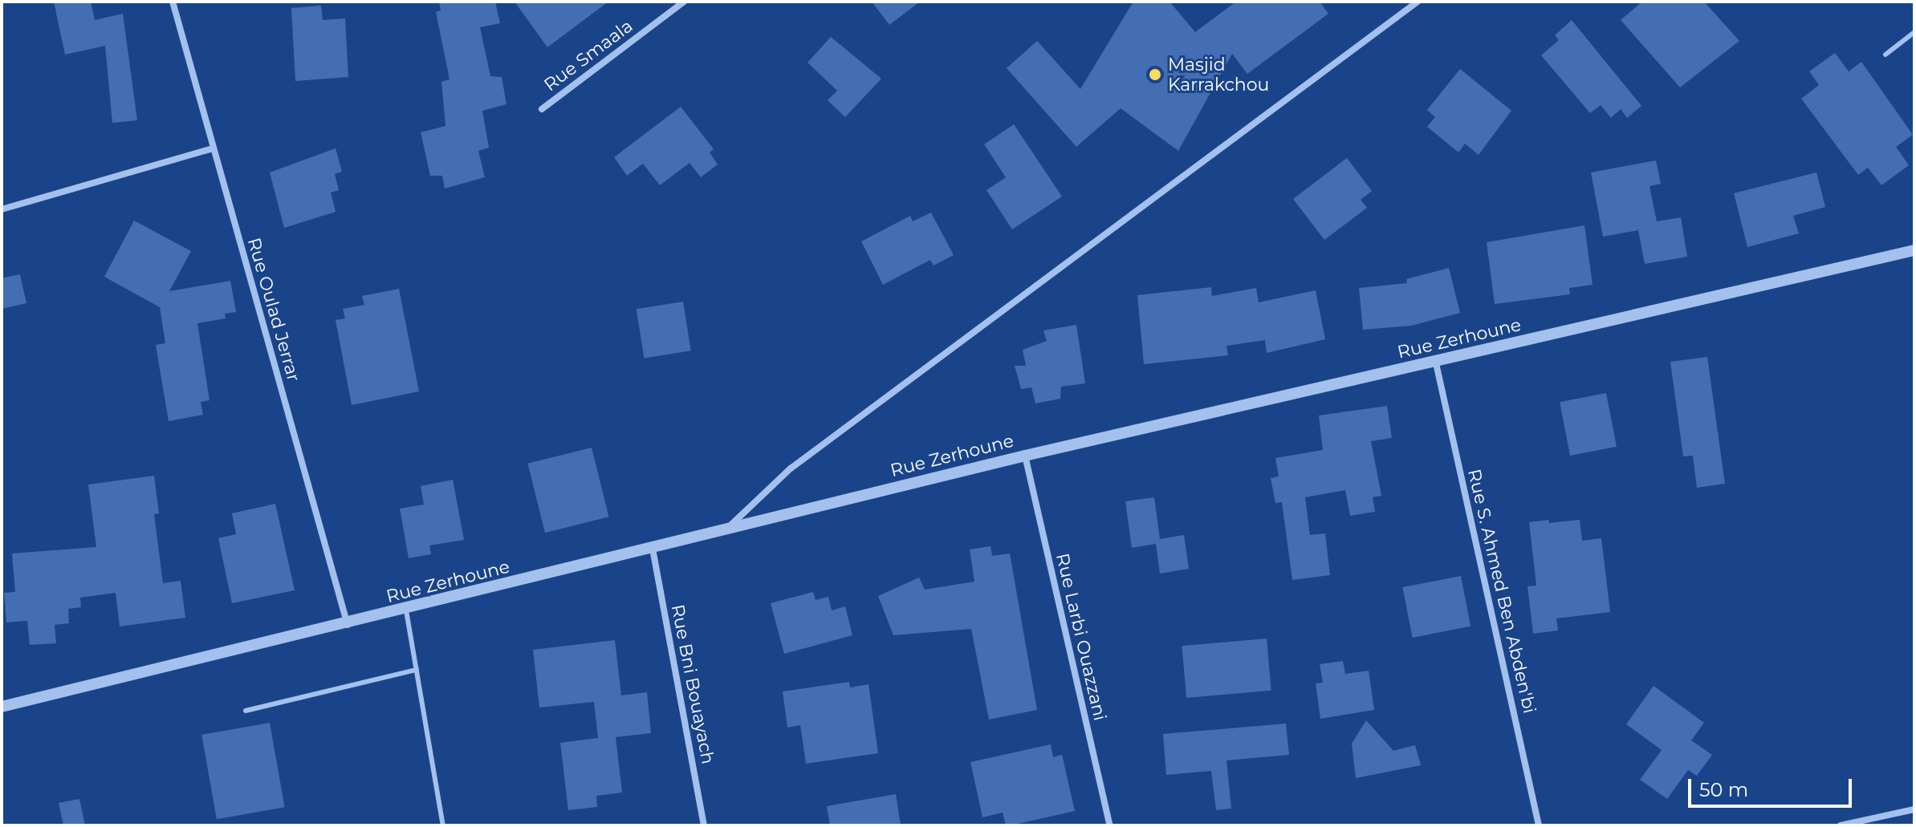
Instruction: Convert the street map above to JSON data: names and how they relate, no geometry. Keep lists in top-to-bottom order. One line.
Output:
{"streets":{"street":["Rue Smaala","Rue Oulad Jerrar","Rue Zerhoune","Rue S. Ahmed Ben Abden'bi","Rue Larbi Ouazzani","Rue Bni Bouayach"]},"crossings":[["Rue Oulad Jerrar","Rue Zerhoune"],["Rue Zerhoune","Rue S. Ahmed Ben Abden'bi"],["Rue Zerhoune","Rue Larbi Ouazzani"],["Rue Zerhoune","Rue Bni Bouayach"]],"places":["Masjid Karrakchou"],"scale_bar":"50 m"}
